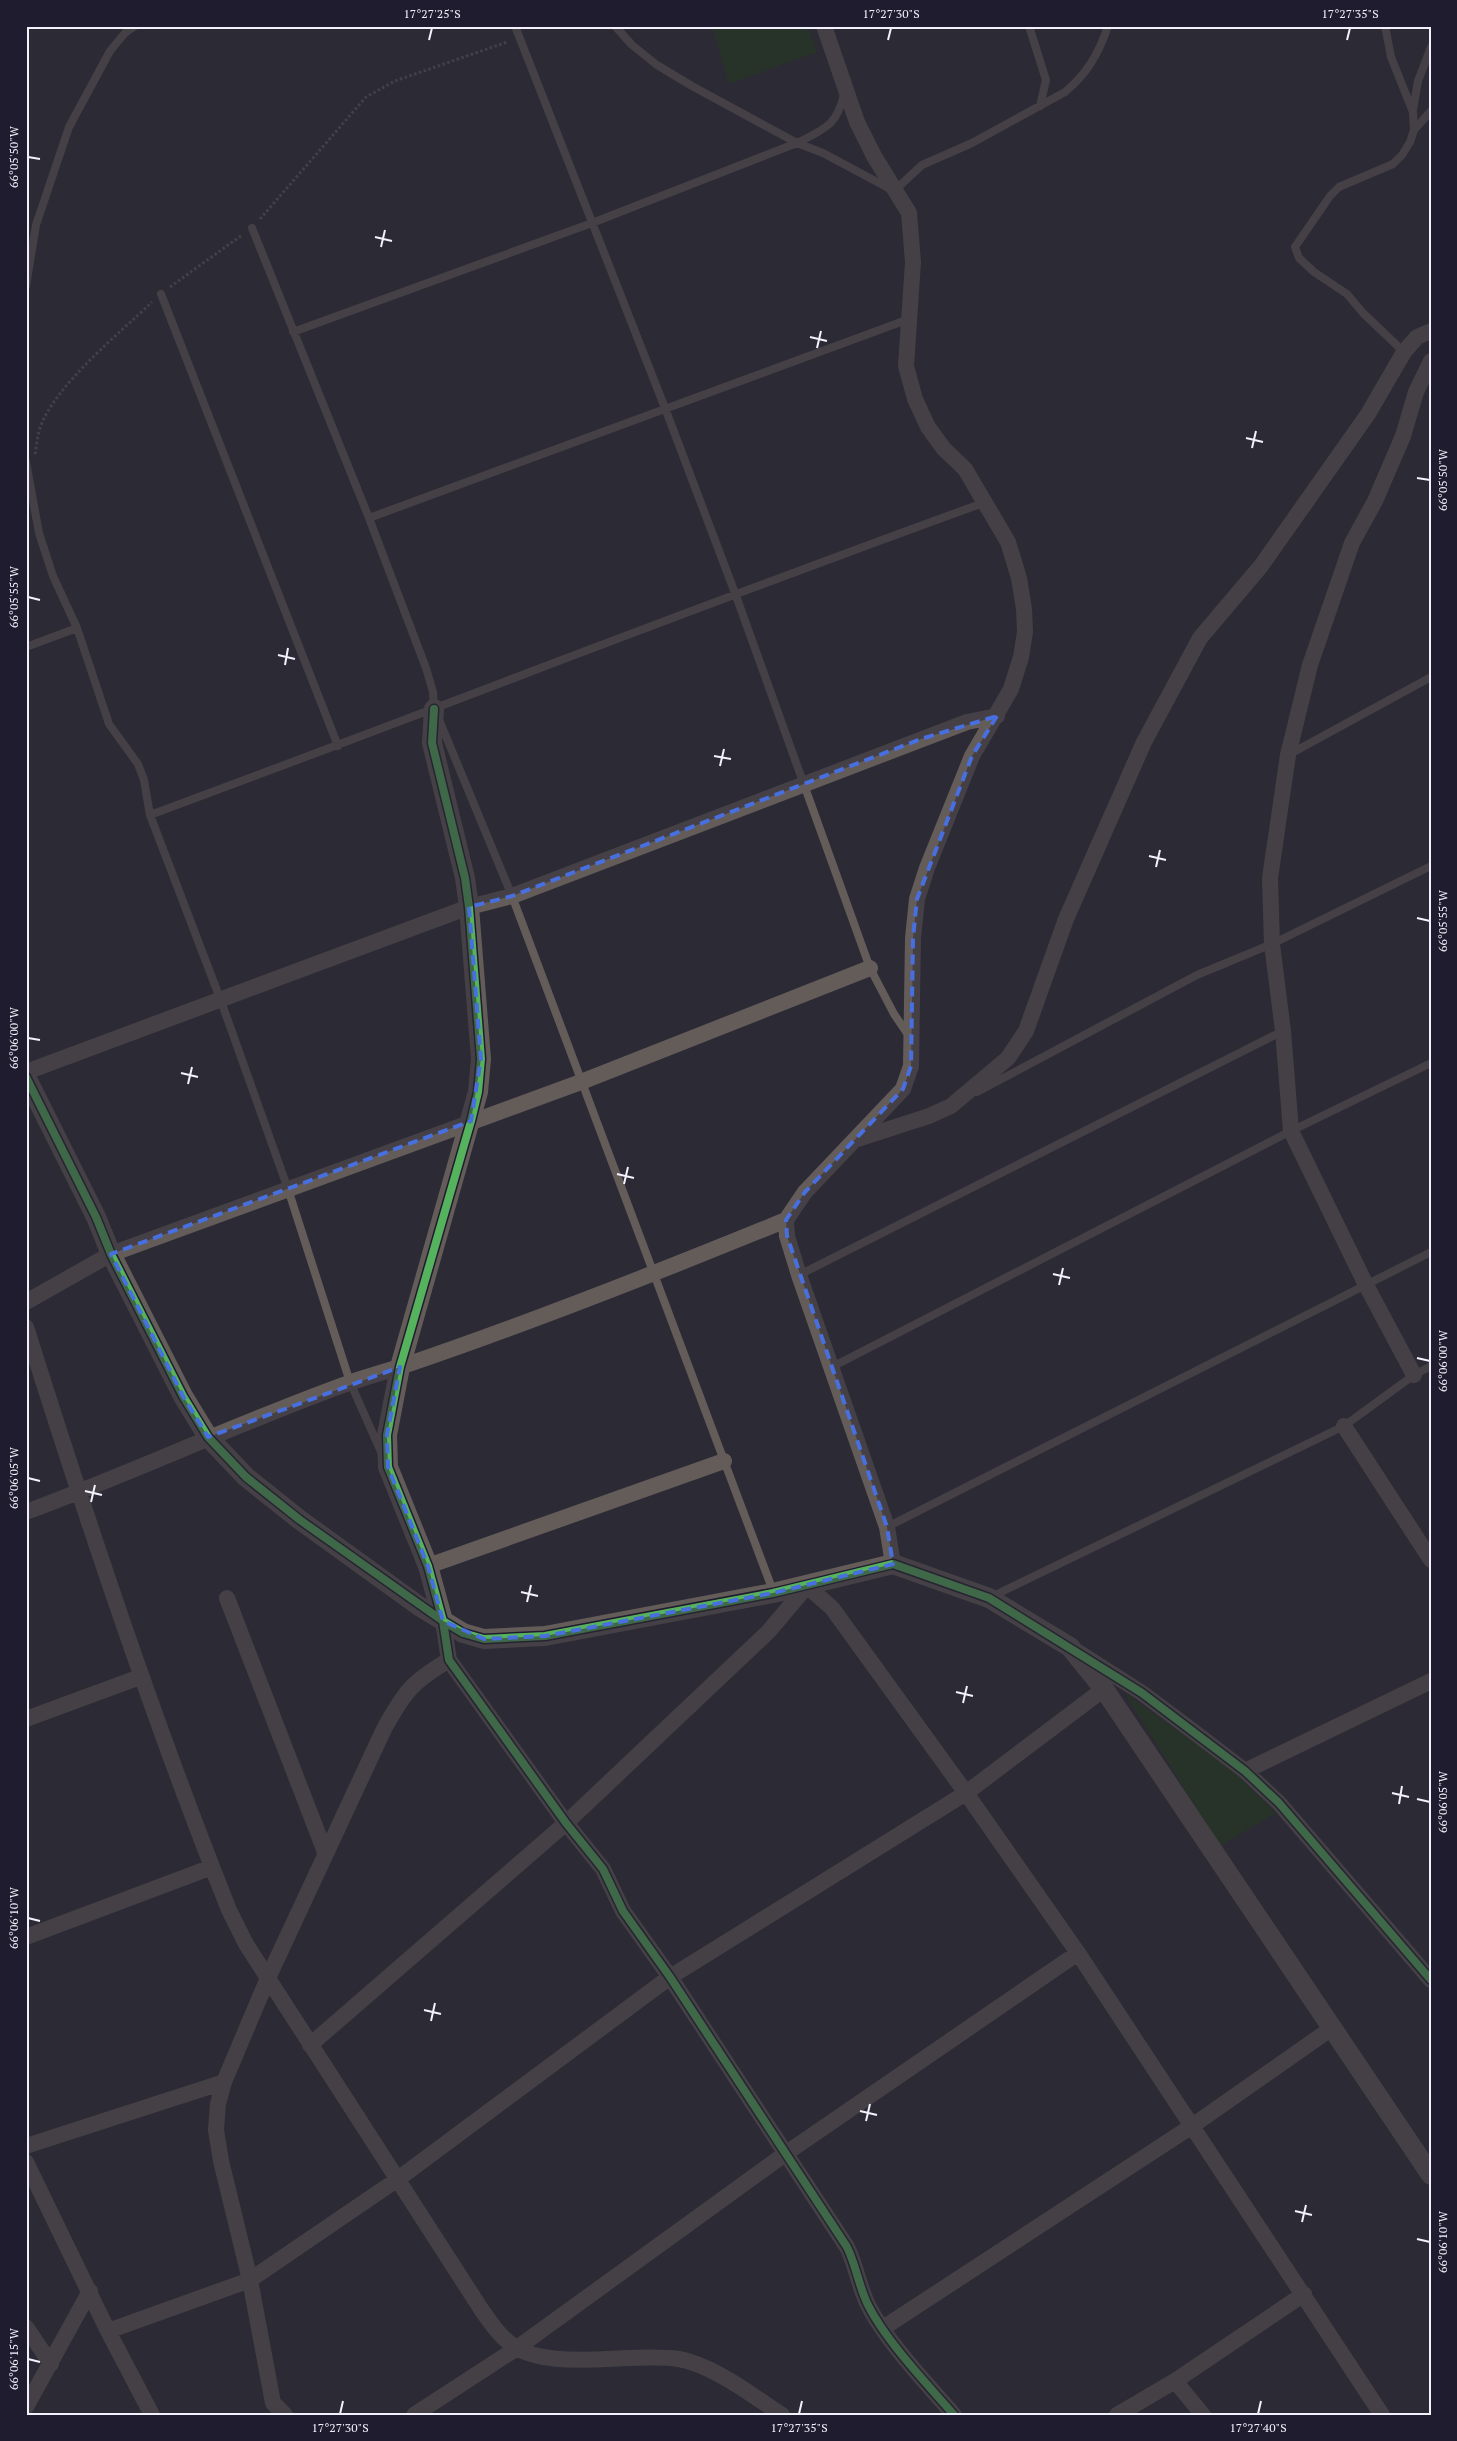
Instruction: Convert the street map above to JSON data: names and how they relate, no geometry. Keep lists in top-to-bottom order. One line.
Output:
{"coordinates":["17°27'25\"S","17°27'30\"S","17°27'35\"S","66°05'50\"W","66°05'55\"W","66°06'00\"W","66°06'05\"W","66°06'10\"W","66°06'15\"W","17°27'40\"S"]}
